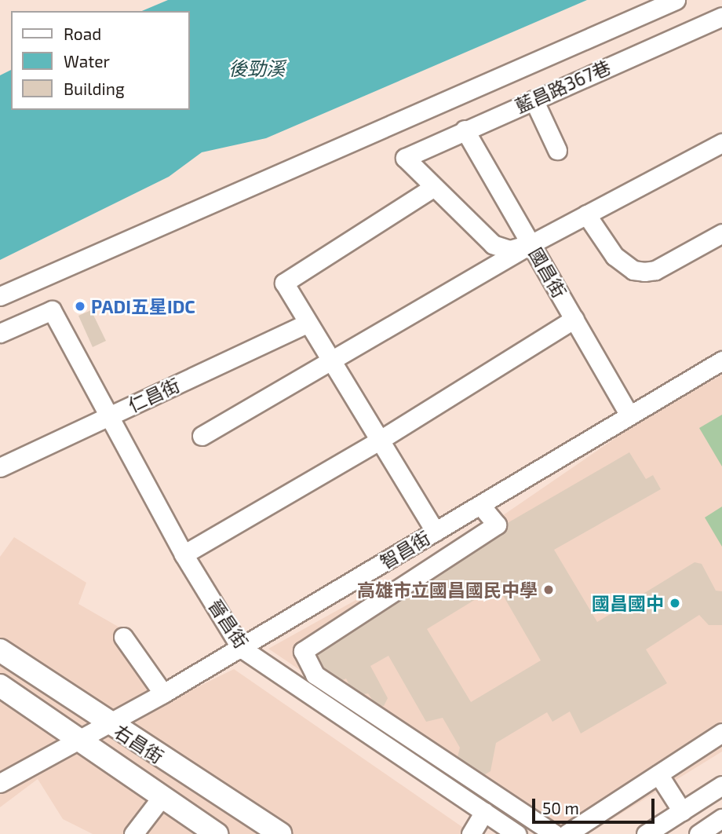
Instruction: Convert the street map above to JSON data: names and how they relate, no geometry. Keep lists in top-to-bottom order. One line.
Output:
{"streets":{"main road":["右昌街"],"street":["藍昌路367巷","國昌街","仁昌街","智昌街","晉昌街"]},"crossings":[["藍昌路367巷","國昌街"],["國昌街","智昌街"],["仁昌街","晉昌街"],["智昌街","晉昌街"],["智昌街","右昌街"]],"water":["後勁溪"],"places":["PADI五星IDC","高雄市立國昌國民中學","國昌國中"],"legend":["Road","Water","Building"],"scale_bar":"50 m"}
